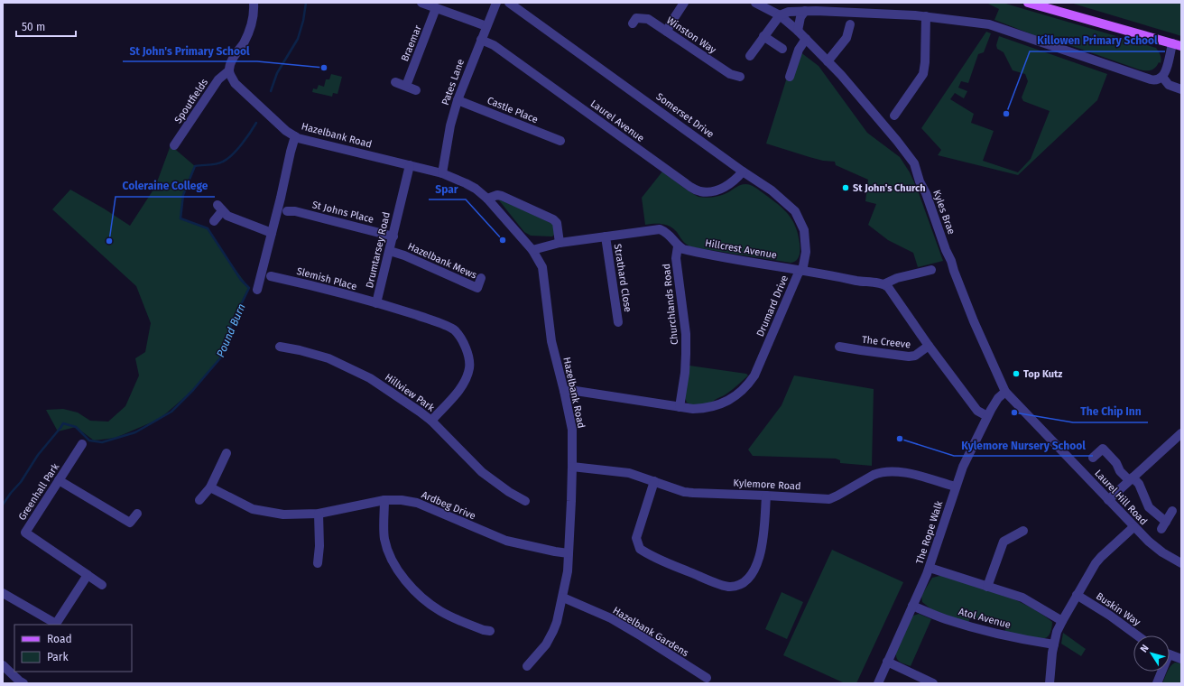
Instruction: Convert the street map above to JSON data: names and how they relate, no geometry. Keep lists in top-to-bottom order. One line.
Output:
{"streets":{"street":["Winston Way","Braemar","Pates Lane","Spoutfields","Castle Place","Somerset Drive","Laurel Avenue","Hazelbank Road","St Johns Place","Kyles Brae","Hillcrest Avenue","Drumtarsey Road","Hazelbank Mews","Strathard Close","Slemish Place","Churchlands Road","Drumard Drive","The Creeve","Hillview Park","Kylemore Road","Greenhall Park","Laurel Hill Road","Ardbeg Drive","The Rope Walk","Buskin Way","Atol Avenue","Hazelbank Gardens"]},"crossings":[["Pates Lane","Castle Place"],["Pates Lane","Laurel Avenue"],["Pates Lane","Hazelbank Road"],["Spoutfields","Hazelbank Road"],["Somerset Drive","Laurel Avenue"],["Somerset Drive","Hillcrest Avenue"],["Somerset Drive","Drumard Drive"],["Hazelbank Road","Drumtarsey Road"],["Hazelbank Road","Drumard Drive"],["Hazelbank Road","Kylemore Road"],["Hazelbank Road","Ardbeg Drive"],["Hazelbank Road","Hazelbank Gardens"],["St Johns Place","Drumtarsey Road"],["Kyles Brae","Laurel Hill Road"],["Kyles Brae","The Rope Walk"],["Hillcrest Avenue","Churchlands Road"],["Hillcrest Avenue","Drumard Drive"],["Drumtarsey Road","Hazelbank Mews"],["Drumtarsey Road","Slemish Place"],["Drumtarsey Road","Hillview Park"],["Churchlands Road","Drumard Drive"],["Kylemore Road","The Rope Walk"],["Laurel Hill Road","The Rope Walk"],["The Rope Walk","Atol Avenue"]],"water":["Pound Burn"],"places":["St John's Primary School","Killowen Primary School","St John's Church","Spar","Coleraine College","Top Kutz","The Chip Inn","Kylemore Nursery School"],"legend":["Road","Park"],"scale_bar":"50 m","north":"top left"}
